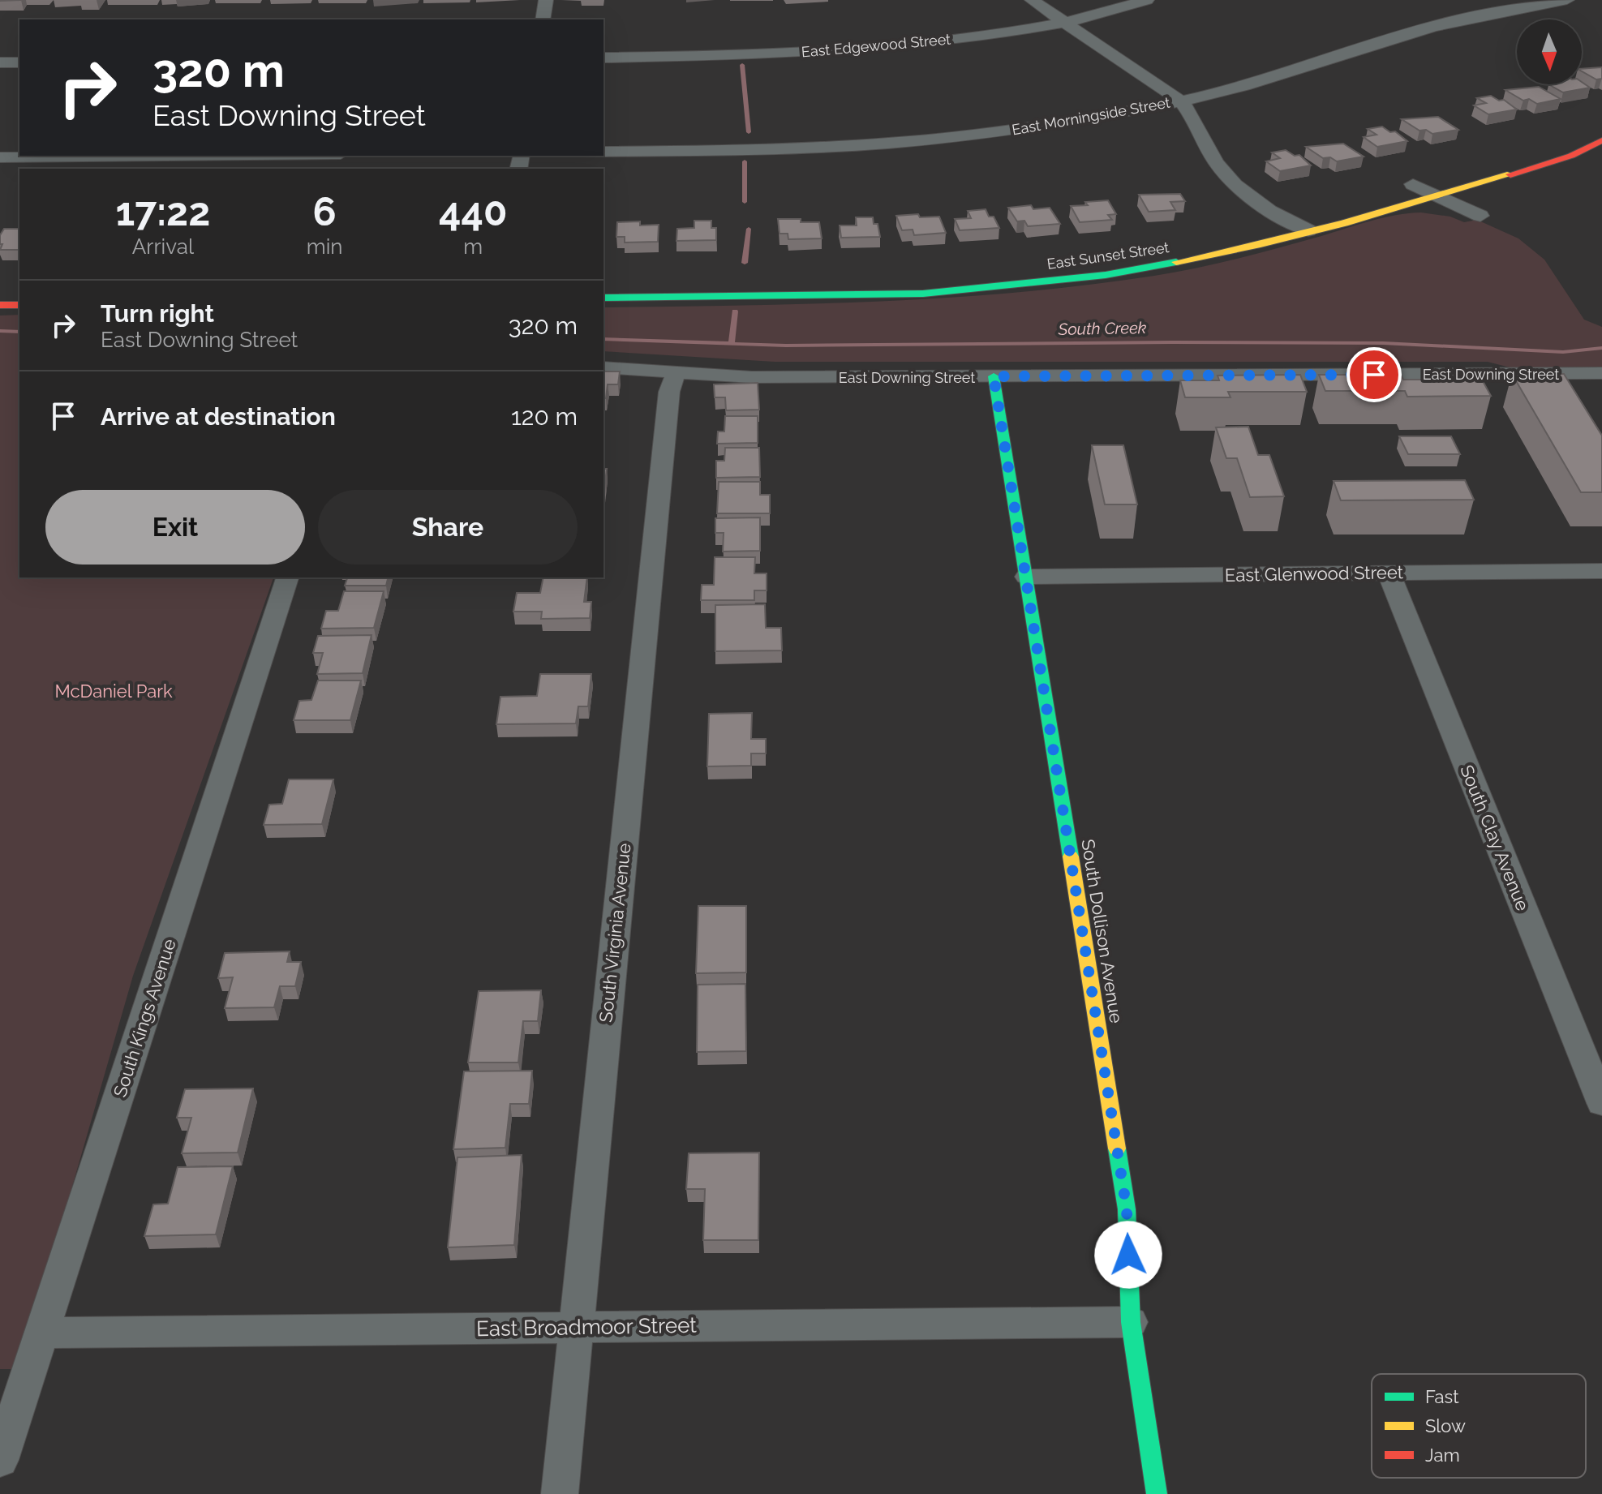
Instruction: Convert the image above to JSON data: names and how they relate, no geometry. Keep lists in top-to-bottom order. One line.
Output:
{"streets":{"main road":["East Sunset Street","South Dollison Avenue"],"street":["East Edgewood Street","East Morningside Street","East Downing Street","East Glenwood Street","South Clay Avenue","South Virginia Avenue","South Kings Avenue","East Broadmoor Street"]},"crossings":[["East Downing Street","South Dollison Avenue"],["East Downing Street","South Virginia Avenue"],["East Glenwood Street","South Clay Avenue"],["East Glenwood Street","South Dollison Avenue"],["South Dollison Avenue","East Broadmoor Street"],["South Virginia Avenue","East Broadmoor Street"],["South Kings Avenue","East Broadmoor Street"]],"water":["South Creek"],"parks":["McDaniel Park"],"legend":["Fast","Slow","Jam"],"north":"bottom","page":{"turn":["320 m","East Downing Street"],"eta":["17:22","Arrival","6","min","440","m"],"list":[{"name":"Turn right","note":"East Downing Street","value":"320 m"},{"name":"Arrive at destination","value":"120 m"}],"buttons":["Exit","Share"]}}
